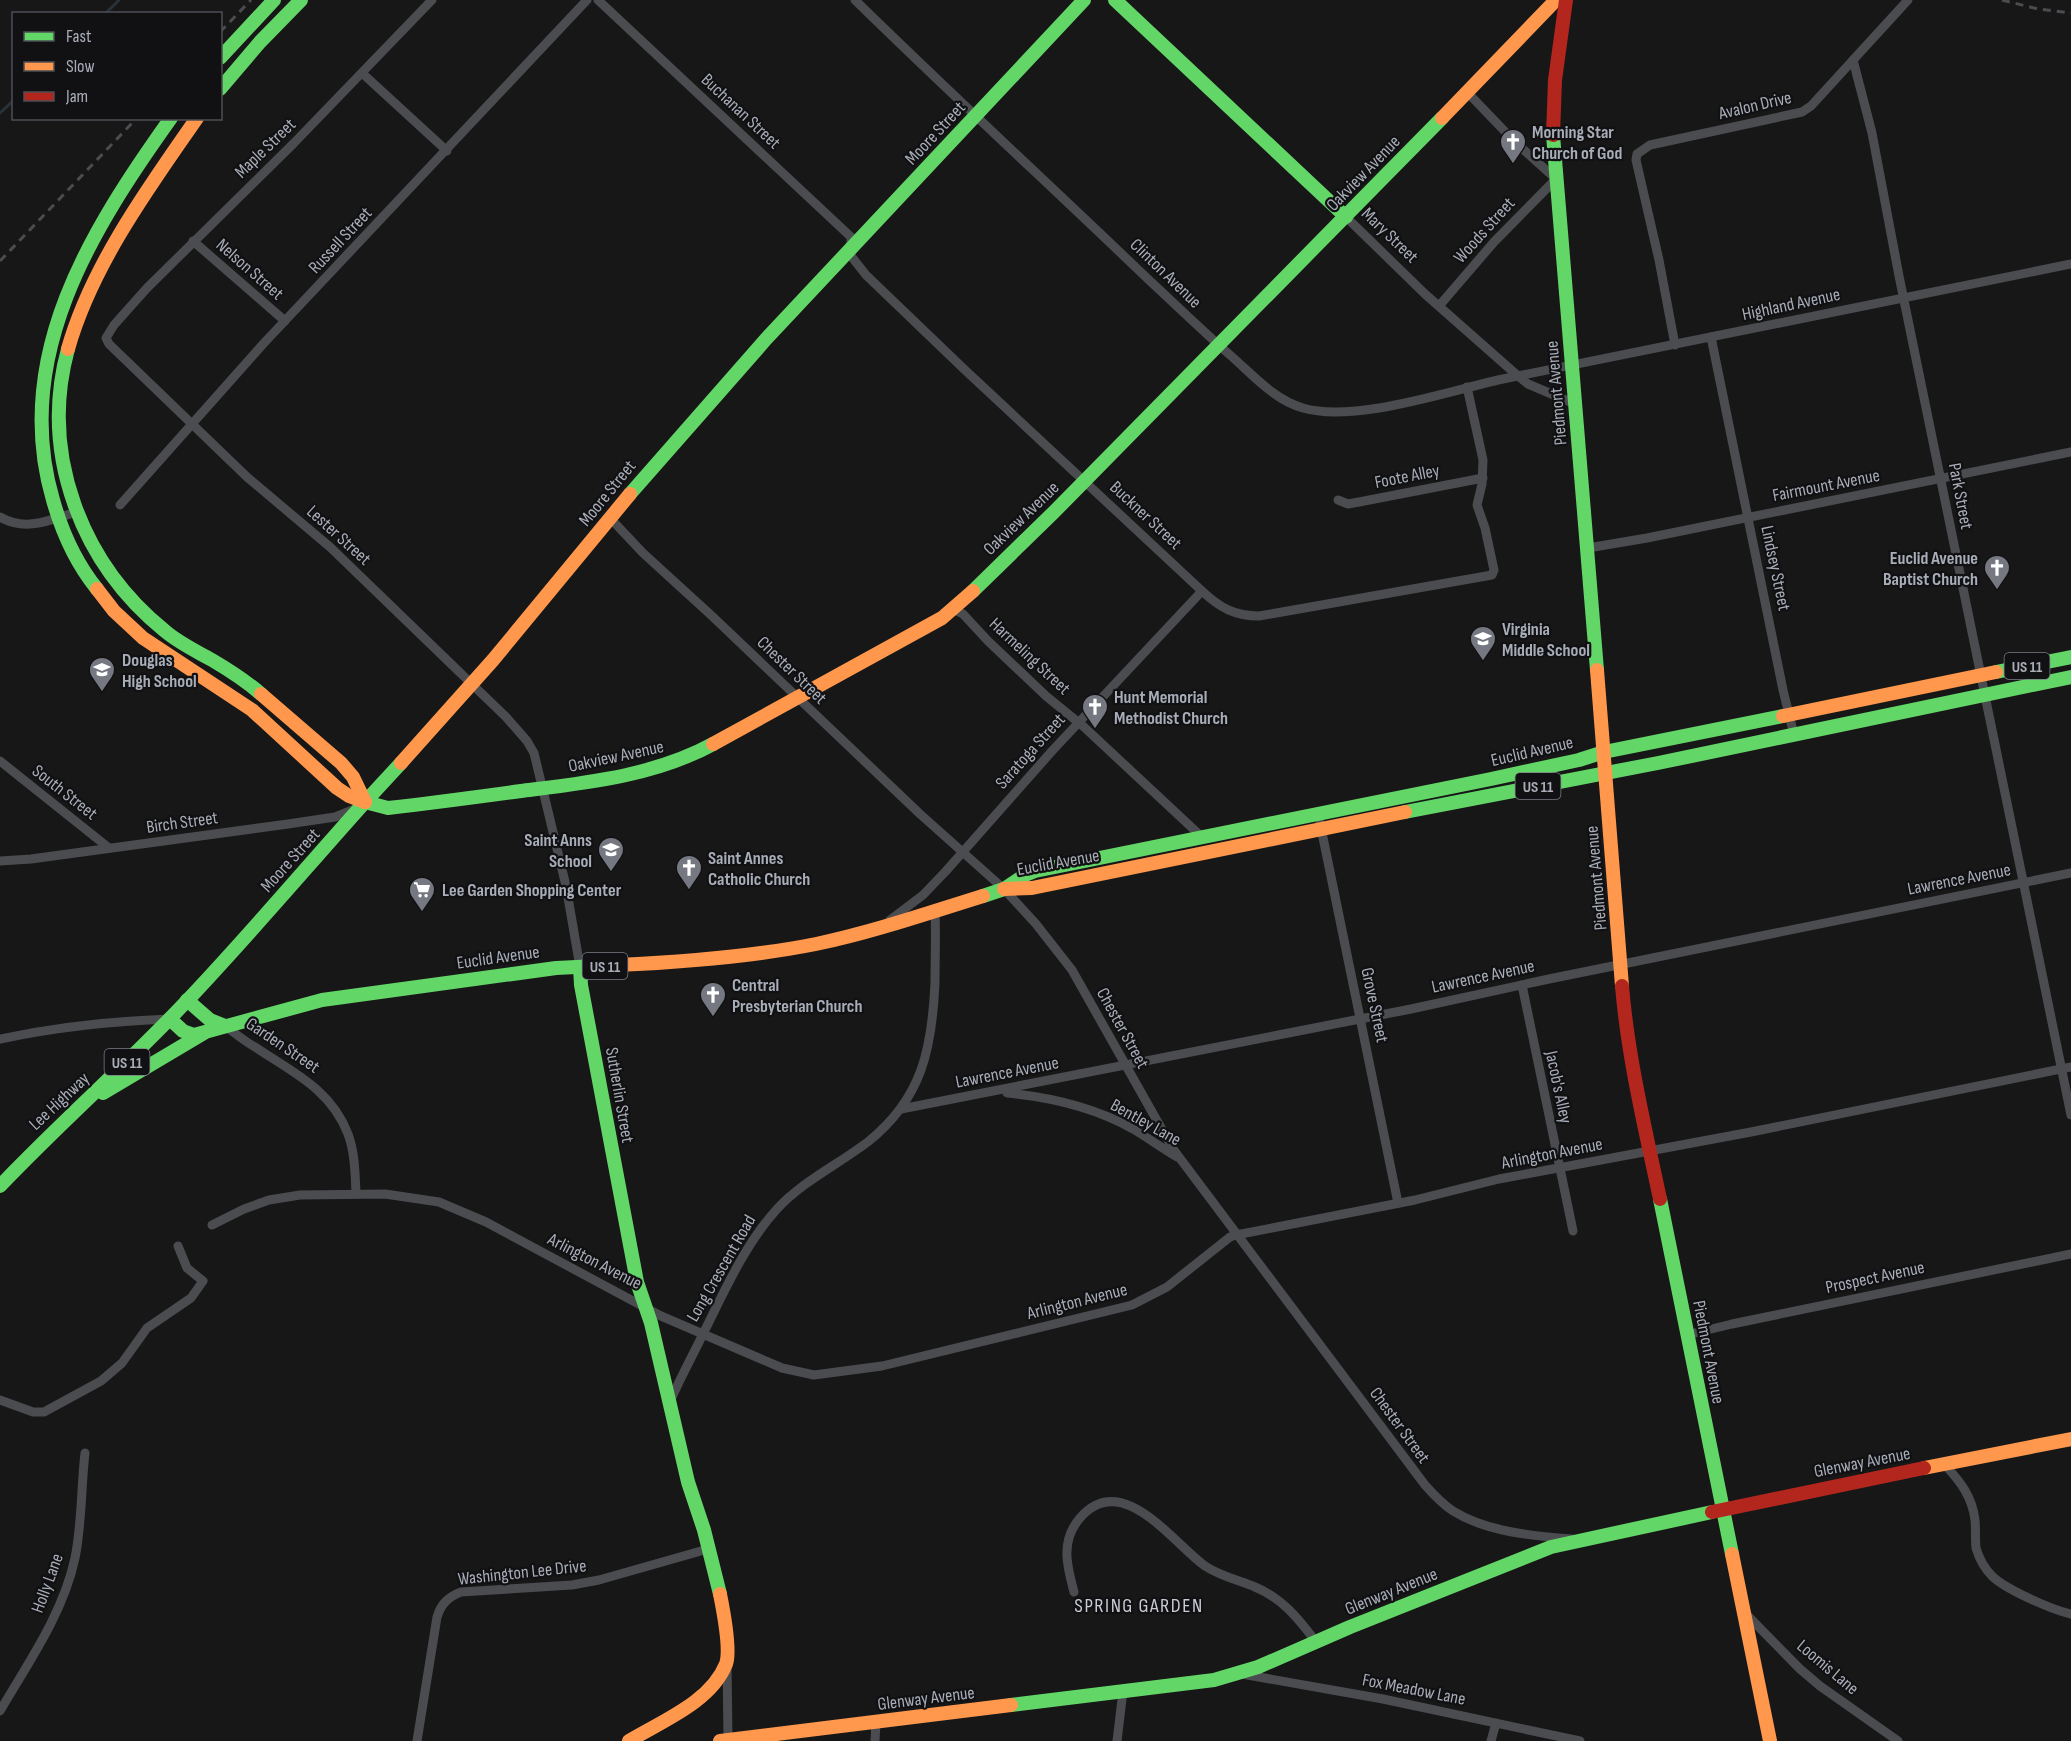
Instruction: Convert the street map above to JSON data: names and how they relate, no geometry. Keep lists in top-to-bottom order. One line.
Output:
{"streets":{"main road":["Moore Street","Oakview Avenue","Mary Street","Piedmont Avenue","US 11","Euclid Avenue","Sutherlin Street","Lee Highway","Glenway Avenue"],"street":["Avalon Drive","Buchanan Street","Maple Street","Woods Street","Russell Street","Nelson Street","Clinton Avenue","Highland Avenue","Foote Alley","Fairmount Avenue","Park Street","Buckner Street","Lester Street","Lindsey Street","Harmeling Street","Chester Street","Saratoga Street","South Street","Birch Street","Lawrence Avenue","Grove Street","Garden Street","Jacob's Alley","Bentley Lane","Arlington Avenue","Long Crescent Road","Prospect Avenue","Washington Lee Drive","Holly Lane","Loomis Lane","Fox Meadow Lane"]},"crossings":[["Avalon Drive","Highland Avenue"],["Avalon Drive","Park Street"],["Buchanan Street","Moore Street"],["Buchanan Street","Buckner Street"],["Moore Street","Oakview Avenue"],["Moore Street","Clinton Avenue"],["Moore Street","Buckner Street"],["Moore Street","Lester Street"],["Moore Street","Chester Street"],["Moore Street","Birch Street"],["Moore Street","Lee Highway"],["Maple Street","Nelson Street"],["Maple Street","Lester Street"],["Oakview Avenue","Mary Street"],["Oakview Avenue","Clinton Avenue"],["Oakview Avenue","Buckner Street"],["Oakview Avenue","Lester Street"],["Oakview Avenue","Harmeling Street"],["Oakview Avenue","Chester Street"],["Oakview Avenue","Birch Street"],["Oakview Avenue","Sutherlin Street"],["Woods Street","Mary Street"],["Woods Street","Piedmont Avenue"],["Mary Street","Clinton Avenue"],["Mary Street","Highland Avenue"],["Mary Street","Piedmont Avenue"],["Russell Street","Nelson Street"],["Russell Street","Lester Street"],["Clinton Avenue","Highland Avenue"],["Highland Avenue","Piedmont Avenue"],["Highland Avenue","Park Street"],["Highland Avenue","Lindsey Street"],["Piedmont Avenue","Fairmount Avenue"],["Piedmont Avenue","Euclid Avenue"],["Piedmont Avenue","Lawrence Avenue"],["Piedmont Avenue","Arlington Avenue"],["Piedmont Avenue","Prospect Avenue"],["Piedmont Avenue","Glenway Avenue"],["Piedmont Avenue","Loomis Lane"],["Foote Alley","Buckner Street"],["Fairmount Avenue","Park Street"],["Fairmount Avenue","Lindsey Street"],["Park Street","Euclid Avenue"],["Park Street","Lawrence Avenue"],["Park Street","Arlington Avenue"],["Buckner Street","Saratoga Street"],["Lester Street","Sutherlin Street"],["Lindsey Street","Euclid Avenue"],["Harmeling Street","Saratoga Street"],["Harmeling Street","Euclid Avenue"],["Chester Street","Saratoga Street"],["Chester Street","Euclid Avenue"],["Chester Street","Lawrence Avenue"],["Chester Street","Bentley Lane"],["Chester Street","Arlington Avenue"],["Chester Street","Glenway Avenue"],["Saratoga Street","Euclid Avenue"],["Euclid Avenue","Grove Street"],["Euclid Avenue","Garden Street"],["Euclid Avenue","Sutherlin Street"],["Euclid Avenue","Lee Highway"],["Euclid Avenue","Long Crescent Road"],["South Street","Birch Street"],["Lawrence Avenue","Grove Street"],["Lawrence Avenue","Jacob's Alley"],["Lawrence Avenue","Bentley Lane"],["Lawrence Avenue","Long Crescent Road"],["Grove Street","Arlington Avenue"],["Garden Street","Arlington Avenue"],["Jacob's Alley","Arlington Avenue"],["Sutherlin Street","Arlington Avenue"],["Sutherlin Street","Long Crescent Road"],["Arlington Avenue","Long Crescent Road"],["Glenway Avenue","Fox Meadow Lane"]],"districts":["SPRING GARDEN"],"places":{"church":["Morning Star Church of God","Euclid Avenue Baptist Church","Hunt Memorial Methodist Church","Saint Annes Catholic Church","Central Presbyterian Church"],"school or university":["Virginia Middle School","Douglas High School","Saint Anns School"],"supermarket":["Lee Garden Shopping Center"]},"legend":["Fast","Slow","Jam"]}
